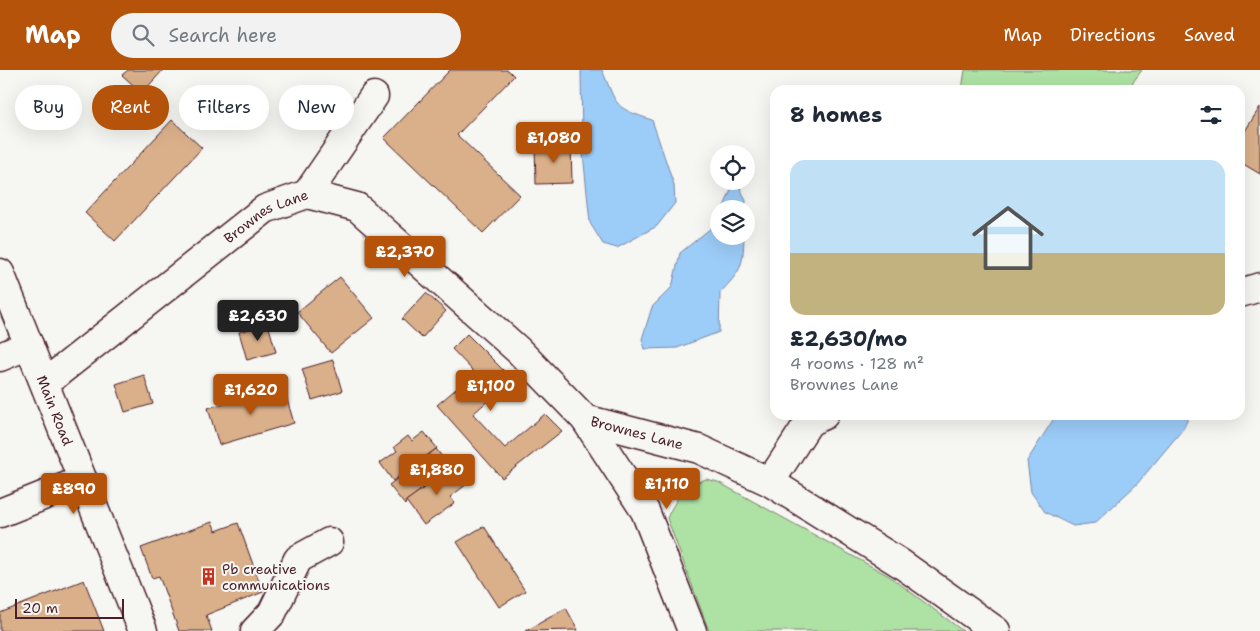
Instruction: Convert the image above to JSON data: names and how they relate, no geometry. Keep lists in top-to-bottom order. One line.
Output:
{"streets":{"street":["Brownes Lane","Main Road"]},"crossings":[["Brownes Lane","Main Road"]],"places":{"building":["Pb creative communications"]},"scale_bar":"20 m","page":{"header":"Map","search":"Search here","nav":["Map","Directions","Saved"],"chip":["Buy","Rent","Filters","New"],"heading":"8 homes","price":["£1,080","£2,370","£2,630","£1,100","£1,620","£1,880","£1,110","£890"],"list":[{"name":"£2,630/mo","note":"4 rooms · 128 m² · Brownes Lane"}],"scale":"20 m"}}
